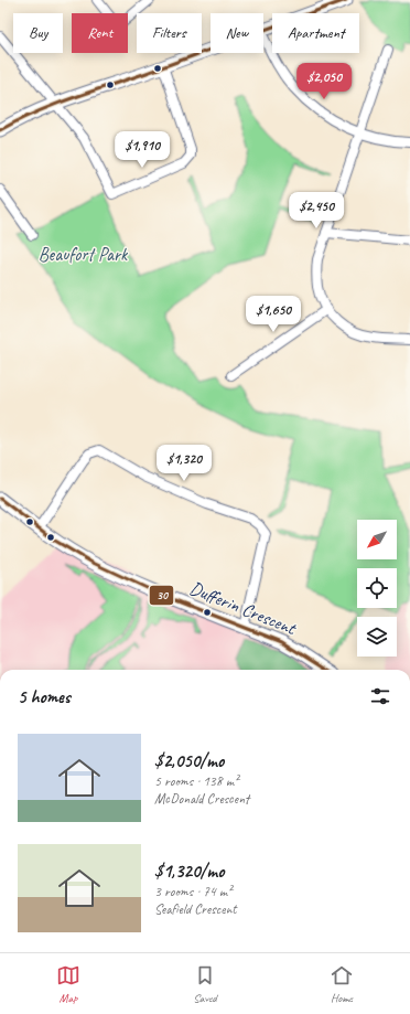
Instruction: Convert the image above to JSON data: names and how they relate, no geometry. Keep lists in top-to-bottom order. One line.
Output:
{"streets":{"street":["Dufferin Crescent"]},"parks":["Beaufort Park"],"lines":["transit line 30"],"north":"bottom left","page":{"chip":["Buy","Rent","Filters","New","Apartment"],"price":["$2,050","$1,910","$2,450","$1,650","$1,320"],"heading":"5 homes","list":[{"name":"$2,050/mo","note":"5 rooms · 138 m² · McDonald Crescent"},{"name":"$1,320/mo","note":"3 rooms · 74 m² · Seafield Crescent"}],"tabs":["Map","Saved","Home"]}}
